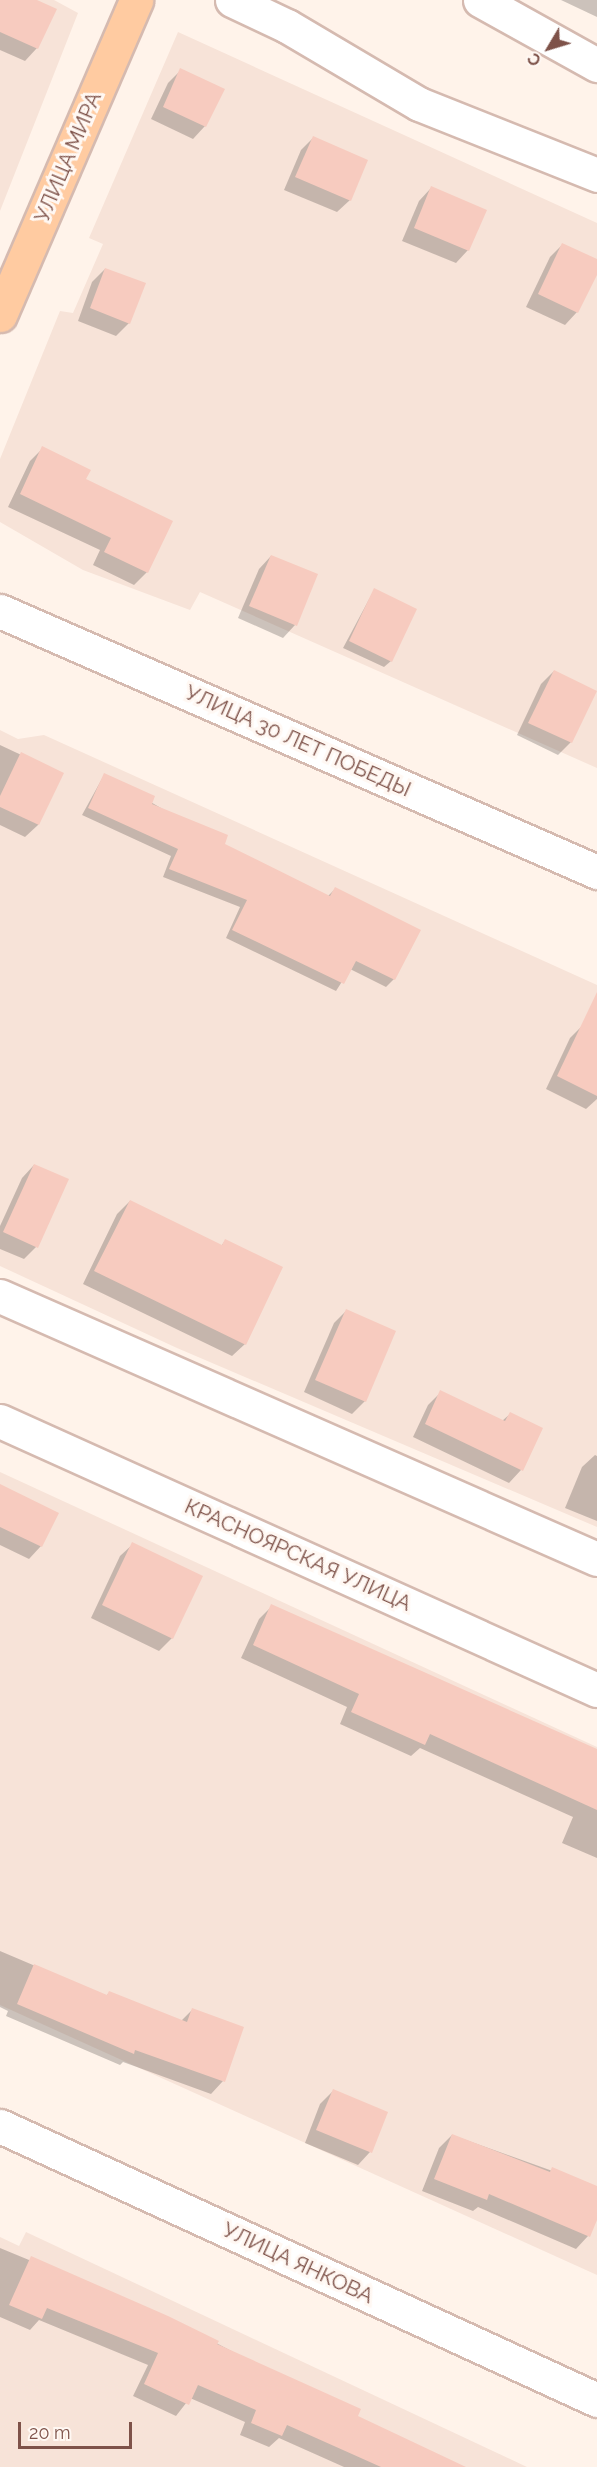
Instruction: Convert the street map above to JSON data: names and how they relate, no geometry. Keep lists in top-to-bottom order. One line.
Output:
{"streets":{"main road":["УЛИЦА МИРА"],"street":["УЛИЦА 30 ЛЕТ ПОБЕДЫ","КРАСНОЯРСКАЯ УЛИЦА","УЛИЦА ЯНКОВА"]},"scale_bar":"20 m","north":"bottom left"}
